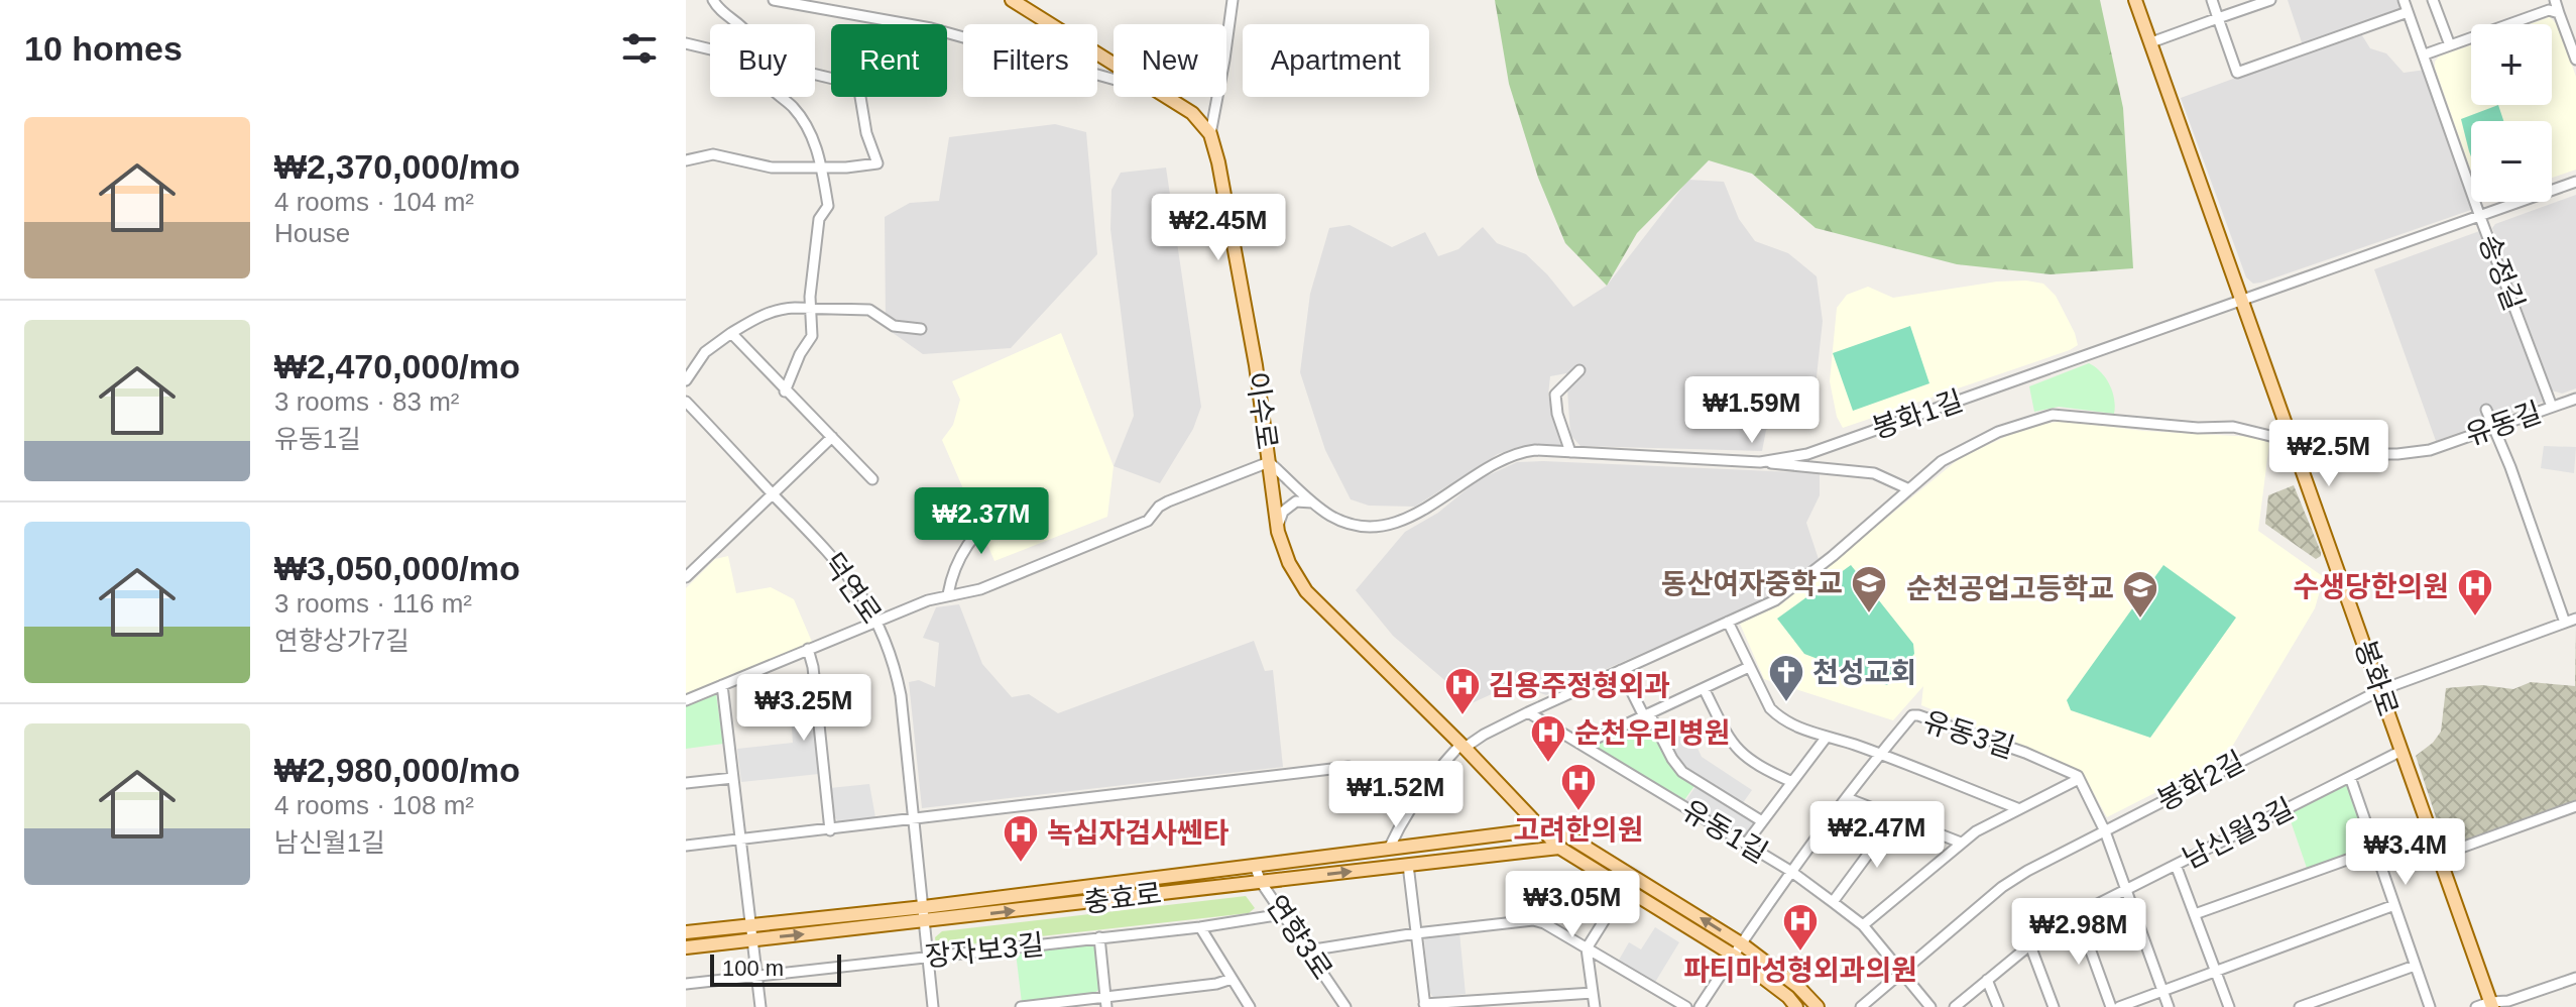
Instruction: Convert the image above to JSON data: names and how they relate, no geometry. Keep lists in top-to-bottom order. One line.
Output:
{"streets":{"main road":["이수로","봉화로","충효로"],"street":["송정길","봉화1길","유동길","덕연로","유동3길","봉화2길","유동1길","남신월3길","연향3로","장자보3길"]},"crossings":[["송정길","봉화1길"],["송정길","유동길"],["이수로","봉화1길"],["이수로","유동3길"],["이수로","충효로"],["봉화1길","봉화로"],["유동길","봉화로"],["덕연로","충효로"],["덕연로","장자보3길"],["봉화로","봉화2길"],["봉화로","남신월3길"],["유동3길","유동1길"],["봉화2길","유동1길"],["충효로","연향3로"],["연향3로","장자보3길"]],"places":{"school or university":["동산여자중학교","순천공업고등학교"],"hospital":["수생당한의원","김용주정형외과","순천우리병원","고려한의원","녹십자검사쎈타","파티마성형외과의원"],"church":["천성교회"]},"scale_bar":"100 m","page":{"heading":"10 homes","map_buttons":["+","−"],"chip":["Buy","Rent","Filters","New","Apartment"],"list":[{"name":"₩2,370,000/mo","note":"4 rooms · 104 m² · House"},{"name":"₩2,470,000/mo","note":"3 rooms · 83 m² · 유동1길"},{"name":"₩3,050,000/mo","note":"3 rooms · 116 m² · 연향상가7길"},{"name":"₩2,980,000/mo","note":"4 rooms · 108 m² · 남신월1길"}],"price":["₩2.45M","₩1.59M","₩2.5M","₩2.37M","₩3.25M","₩1.52M","₩2.47M","₩3.4M","₩3.05M","₩2.98M"],"scale":"100 m"}}
